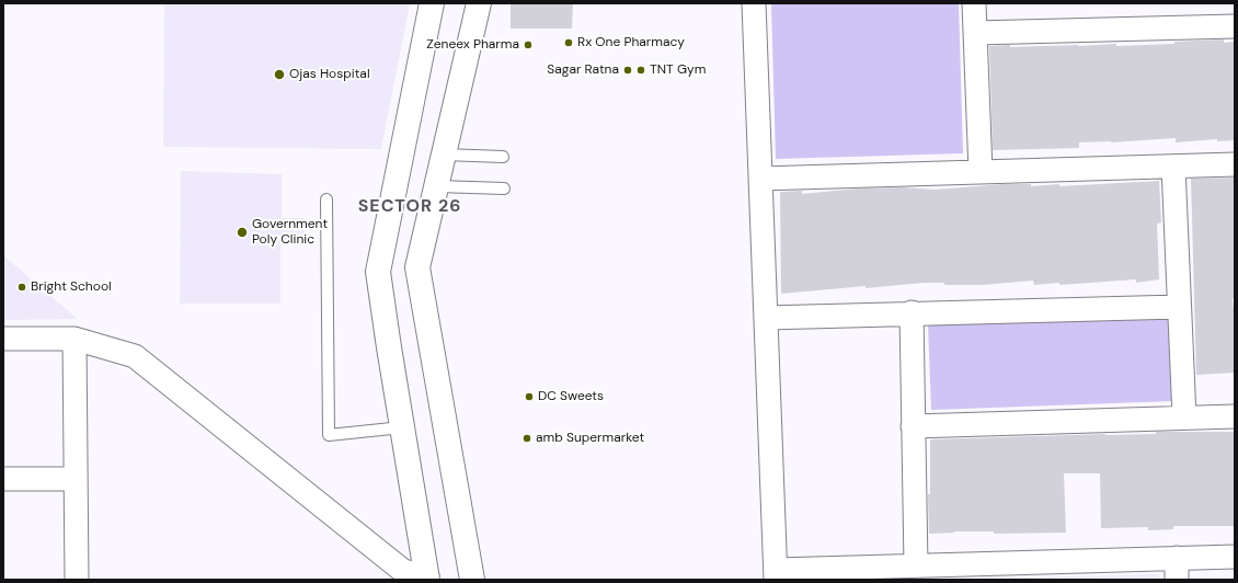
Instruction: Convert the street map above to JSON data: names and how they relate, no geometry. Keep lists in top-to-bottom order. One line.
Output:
{"districts":["SECTOR 26"],"places":["Rx One Pharmacy","Zeneex Pharma","Sagar Ratna","TNT Gym","Ojas Hospital","Government Poly Clinic","Bright School","DC Sweets","amb Supermarket"]}
